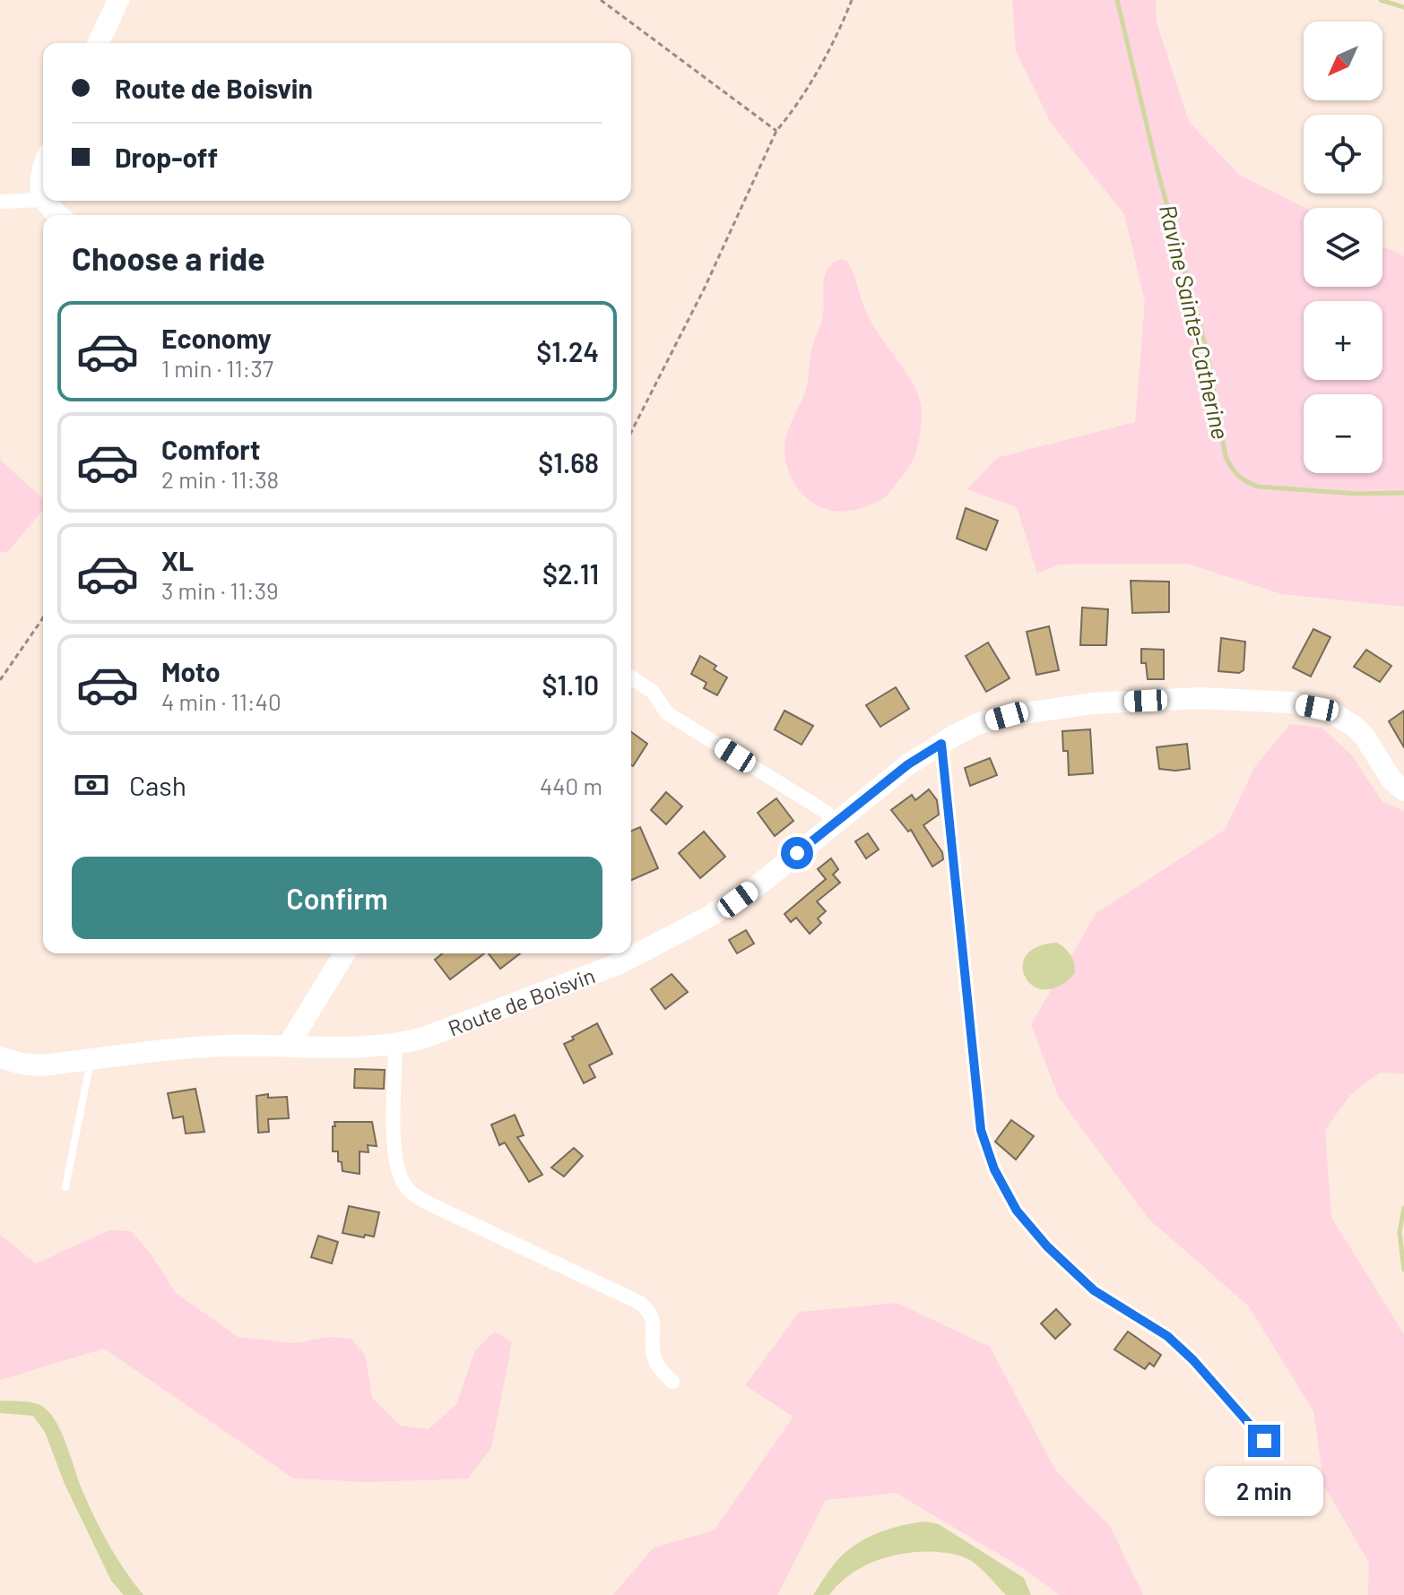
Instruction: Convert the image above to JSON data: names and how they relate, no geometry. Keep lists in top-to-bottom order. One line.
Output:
{"streets":{"main road":["Route de Boisvin"]},"water":["Ravine Sainte-Catherine"],"north":"bottom left","page":{"map_buttons":["+","−"],"banner":["Route de Boisvin","Drop-off"],"heading":"Choose a ride","list":[{"name":"Economy","note":"1 min · 11:37","value":"$1.24"},{"name":"Comfort","note":"2 min · 11:38","value":"$1.68"},{"name":"XL","note":"3 min · 11:39","value":"$2.11"},{"name":"Moto","note":"4 min · 11:40","value":"$1.10"}],"pay":["Cash","440 m"],"buttons":"Confirm","bubble":"2 min"}}
